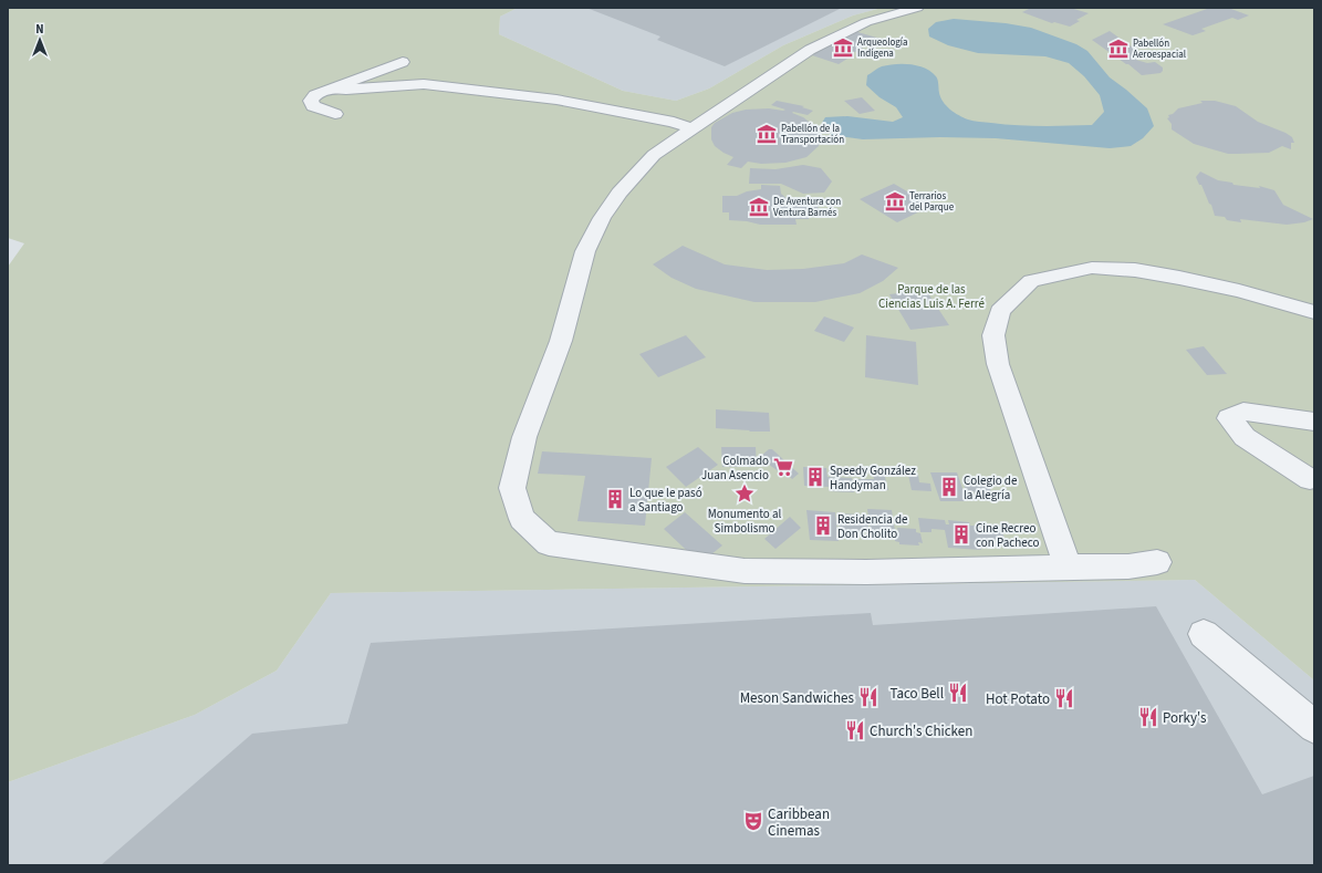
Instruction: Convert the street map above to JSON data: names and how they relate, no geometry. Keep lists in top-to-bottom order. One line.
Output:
{"parks":["Parque de las Ciencias Luis A. Ferré"],"places":{"museum":["Arqueología Indígena","Pabellón Aeroespacial","Pabellón de la Transportación","Terrarios del Parque","De Aventura con Ventura Barnés"],"supermarket":["Colmado Juan Asencio"],"building":["Speedy González Handyman","Colegio de la Alegría","Lo que le pasó a Santiago","Residencia de Don Cholito","Cine Recreo con Pacheco"],"place":["Monumento al Simbolismo"],"restaurant":["Taco Bell","Meson Sandwiches","Hot Potato","Porky's","Church's Chicken"],"theatre":["Caribbean Cinemas"]},"north":"top"}
